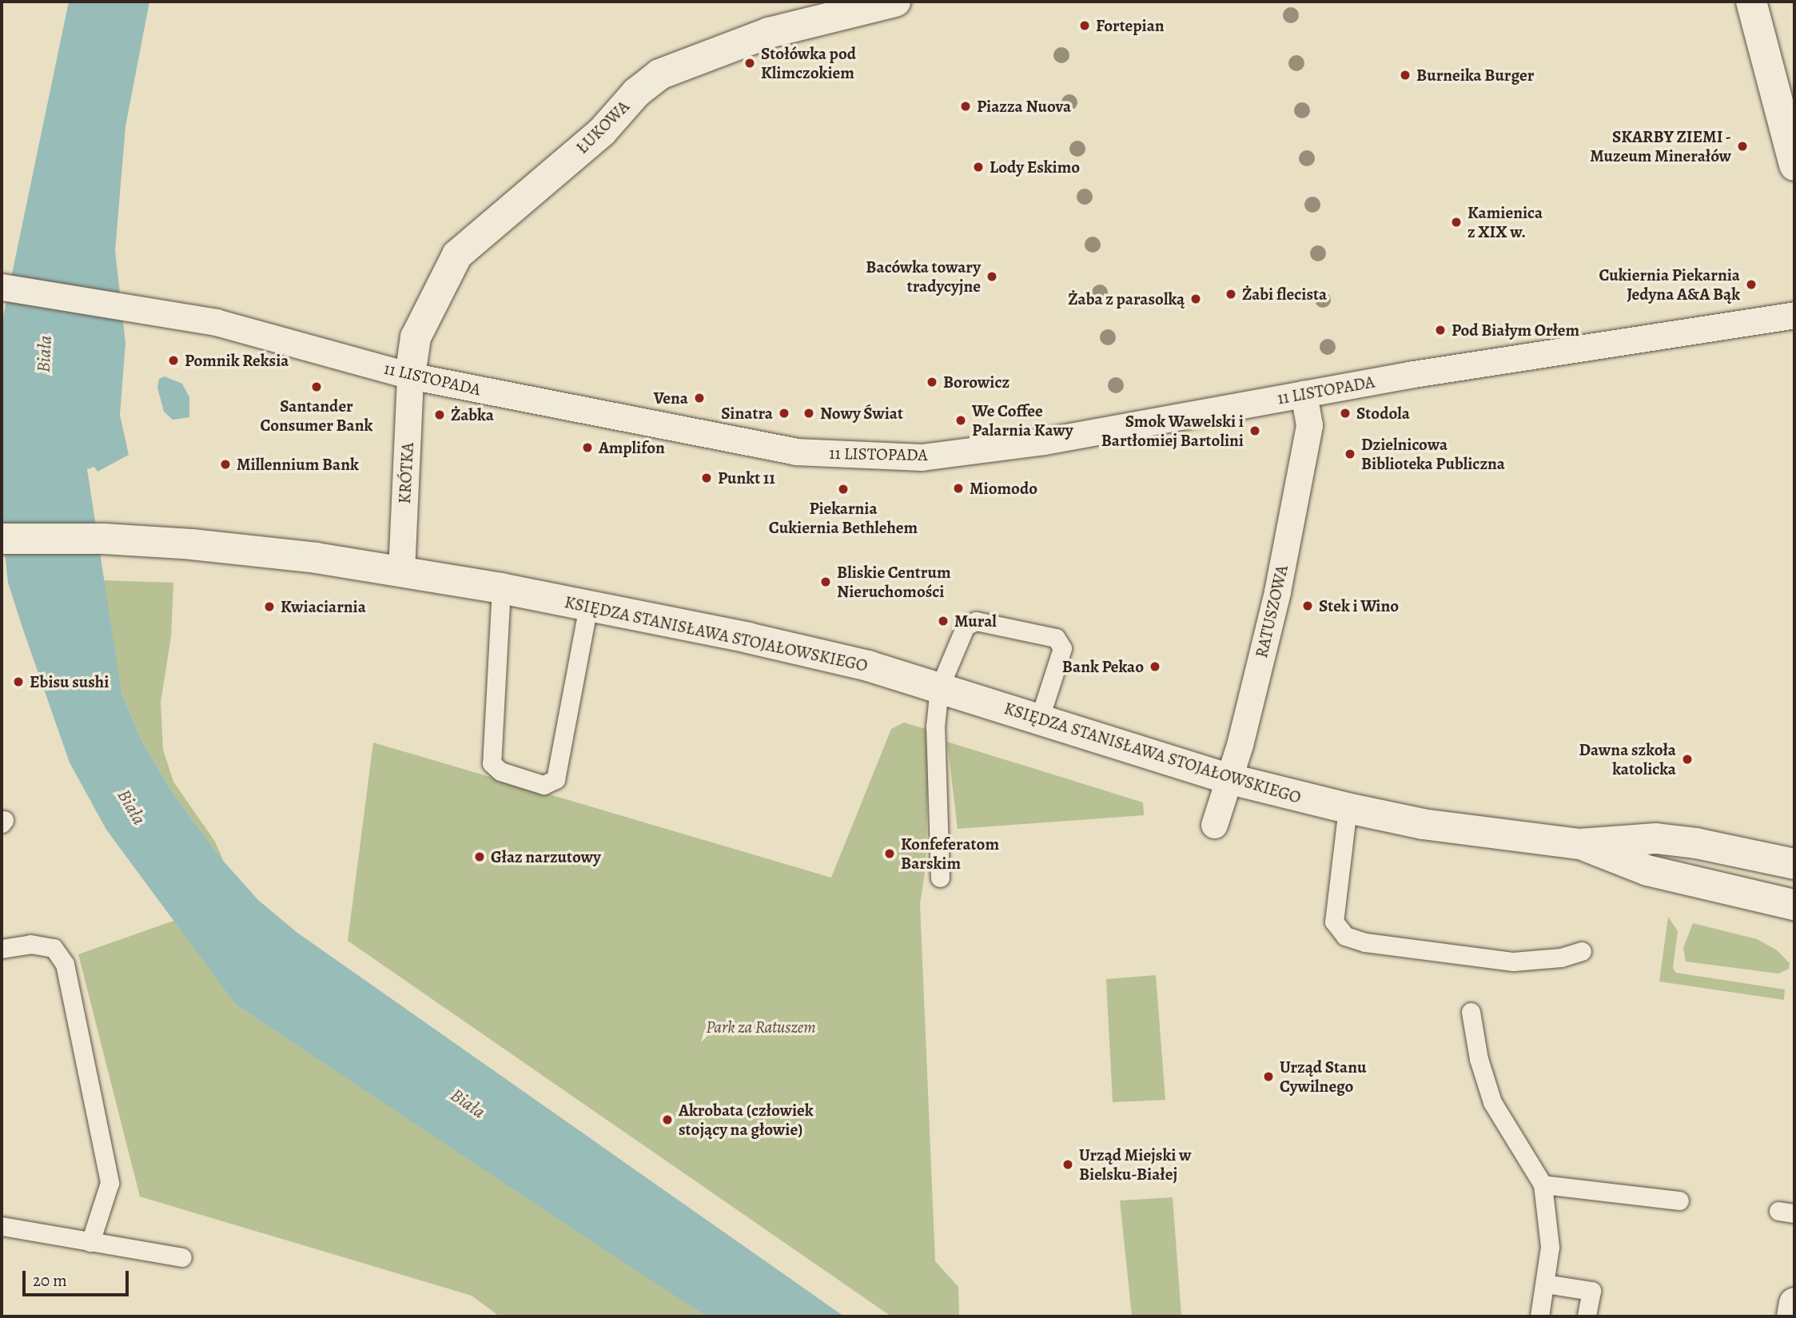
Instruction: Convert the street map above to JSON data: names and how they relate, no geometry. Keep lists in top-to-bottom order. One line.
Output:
{"streets":{"street":["ŁUKOWA","11 LISTOPADA","KRÓTKA","RATUSZOWA","KSIĘDZA STANISŁAWA STOJAŁOWSKIEGO"]},"crossings":[["ŁUKOWA","11 LISTOPADA"],["ŁUKOWA","KRÓTKA"],["11 LISTOPADA","KRÓTKA"],["11 LISTOPADA","RATUSZOWA"],["KRÓTKA","KSIĘDZA STANISŁAWA STOJAŁOWSKIEGO"],["RATUSZOWA","KSIĘDZA STANISŁAWA STOJAŁOWSKIEGO"]],"water":["Biała"],"parks":["Park za Ratuszem"],"places":["Fortepian","Stołówka pod Klimczokiem","Burneika Burger","Piazza Nuova","SKARBY ZIEMI - Muzeum Minerałów","Lody Eskimo","Kamienica z XIX w.","Bacówka towary tradycyjne","Cukiernia Piekarnia Jedyna A&A Bąk","Żabi flecista","Żaba z parasolką","Pod Białym Orłem","Pomnik Reksia","Borowicz","Santander Consumer Bank","Vena","Sinatra","Nowy Świat","Stodola","Żabka","We Coffee Palarnia Kawy","Smok Wawelski i Bartłomiej Bartolini","Amplifon","Dzielnicowa Biblioteka Publiczna","Millennium Bank","Punkt 11","Miomodo","Piekarnia Cukiernia Bethlehem","Bliskie Centrum Nieruchomości","Stek i Wino","Kwiaciarnia","Mural","Bank Pekao","Ebisu sushi","Dawna szkoła katolicka","Konfeferatom Barskim","Głaz narzutowy","Urząd Stanu Cywilnego","Akrobata (człowiek stojący na głowie)","Urząd Miejski w Bielsku-Białej"],"scale_bar":"20 m"}
